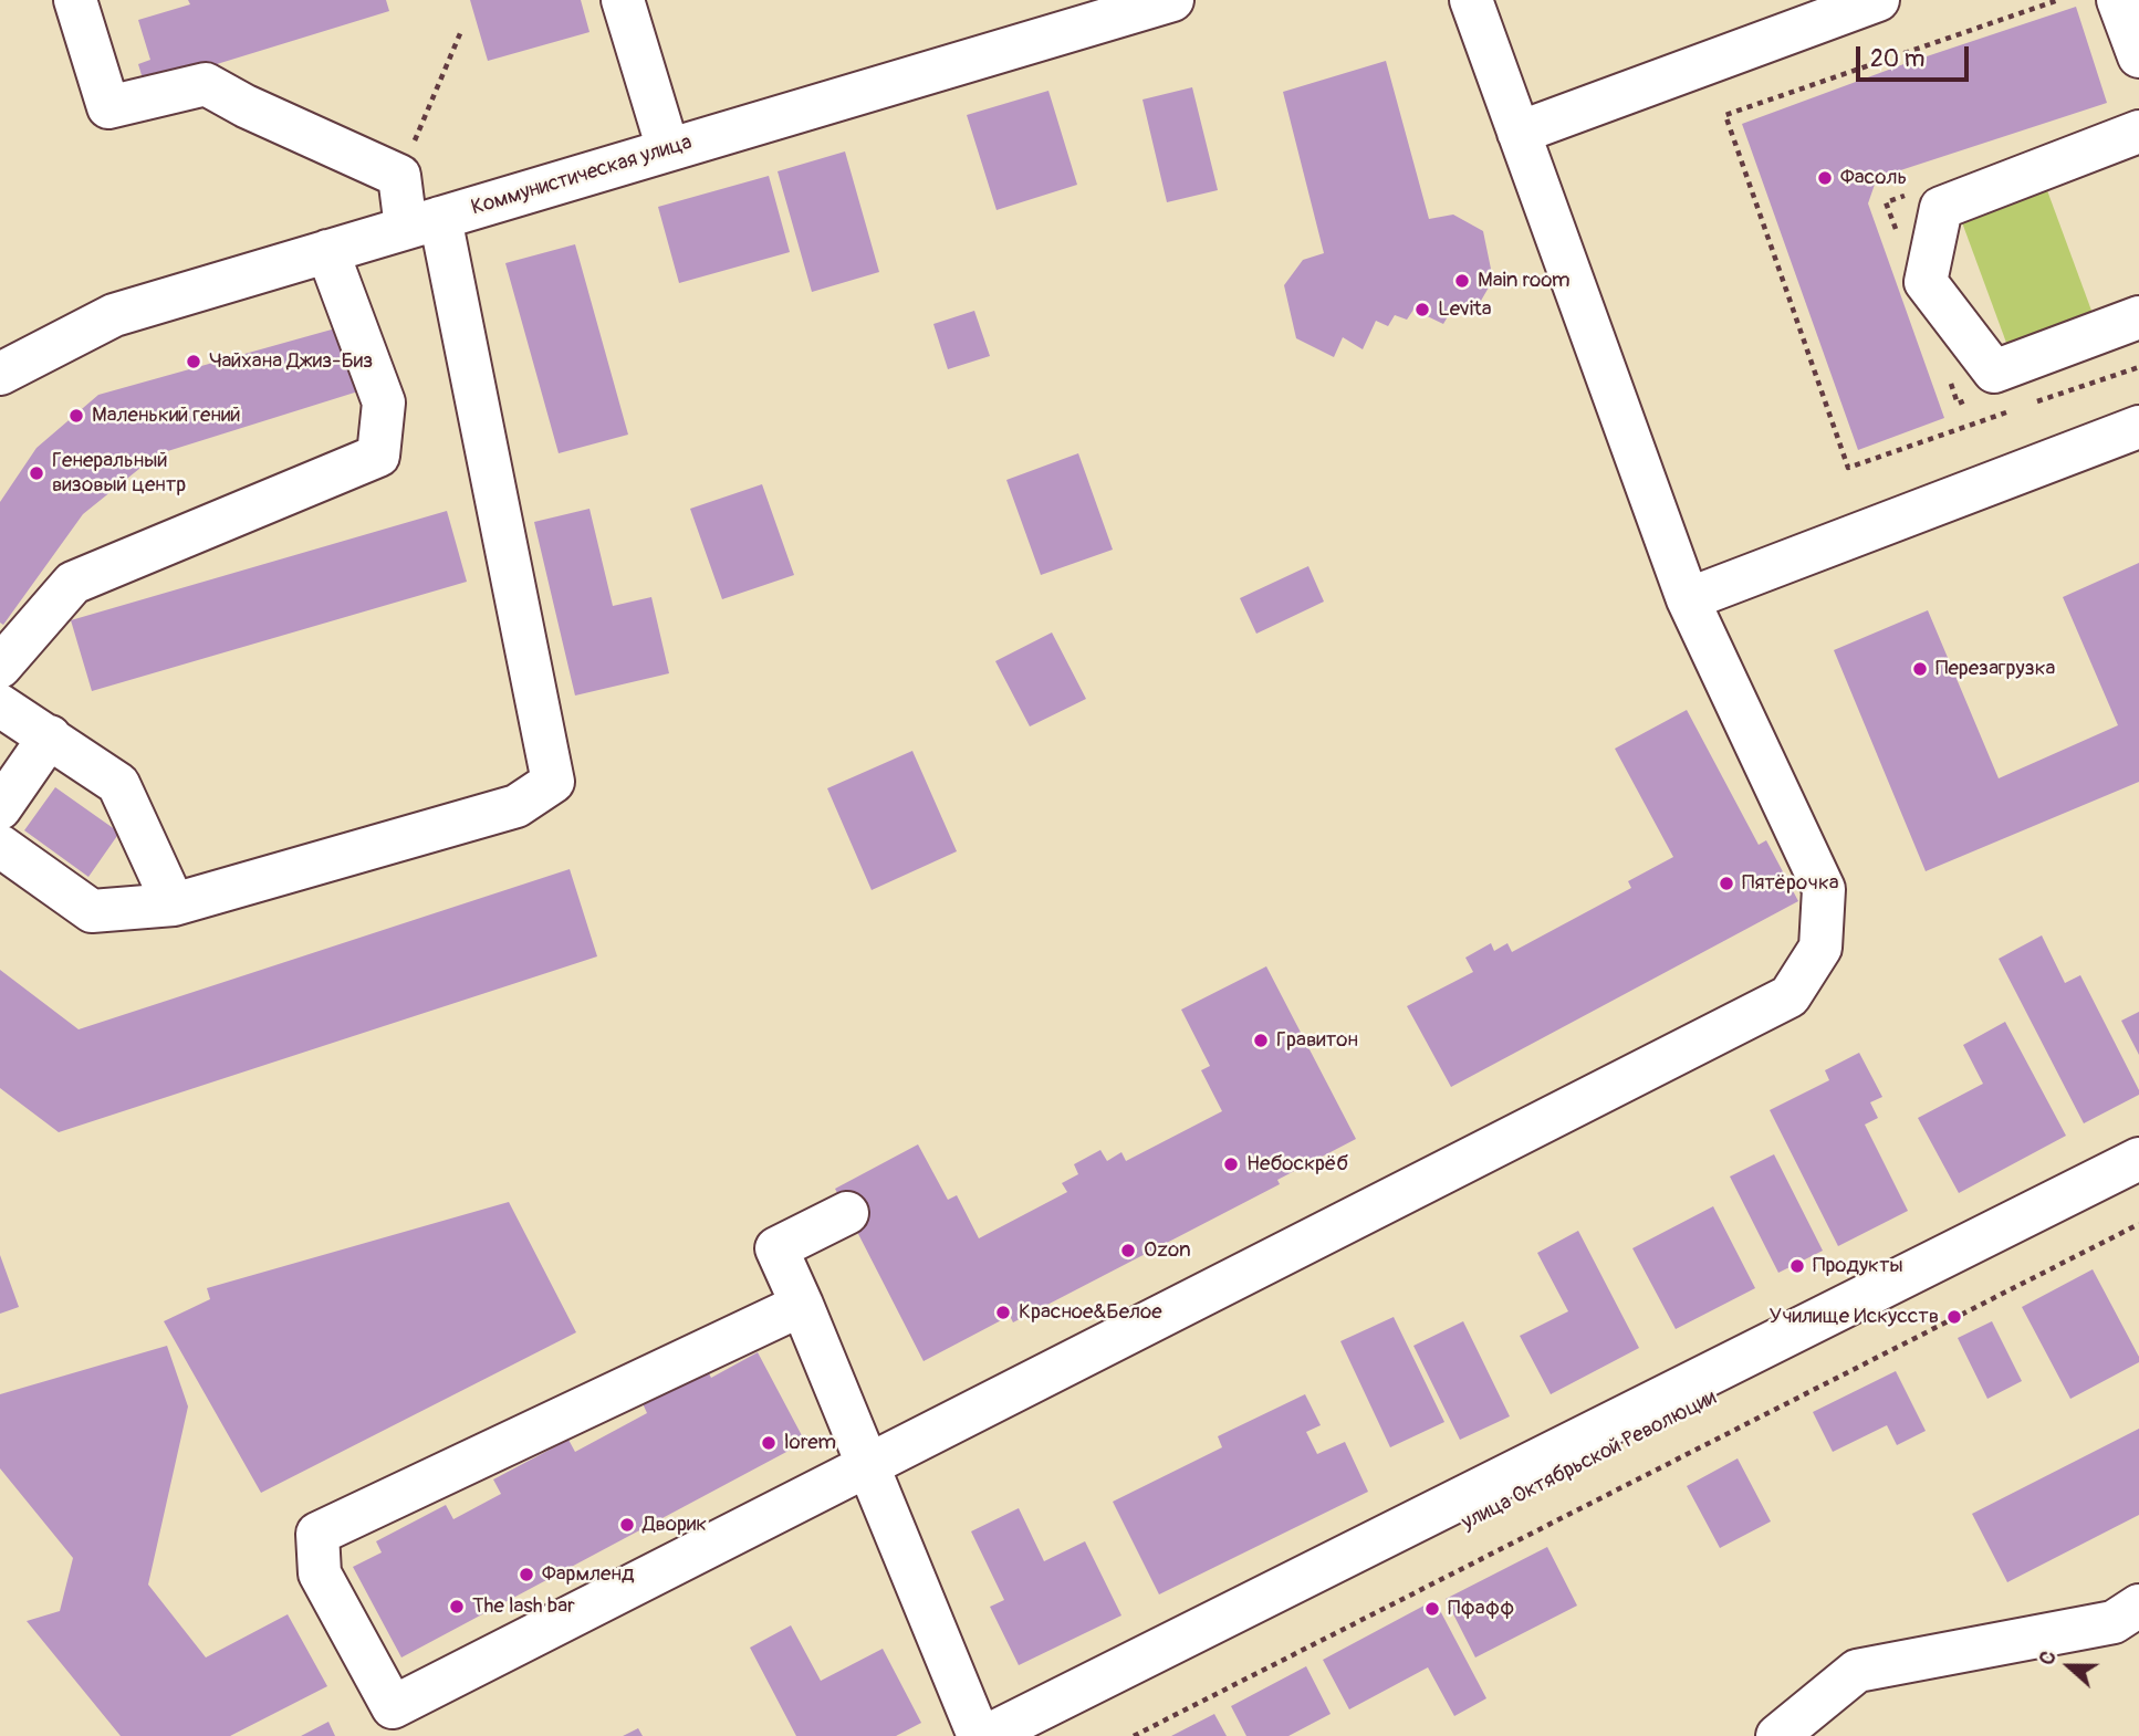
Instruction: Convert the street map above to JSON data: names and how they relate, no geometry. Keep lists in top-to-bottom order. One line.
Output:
{"streets":{"street":["Коммунистическая улица","улица Октябрьской Революции"]},"places":["Фасоль","Main room","Levita","Чайхана Джиз-Биз","Маленький гений","Генеральный визовый центр","Перезагрузка","Пятёрочка","Гравитон","Небоскрёб","Ozon","Продукты","Красное&Белое","Училище Искусств","lorem","Дворик","Фармленд","The lash bar","Пфафф"],"scale_bar":"20 m","north":"left"}
